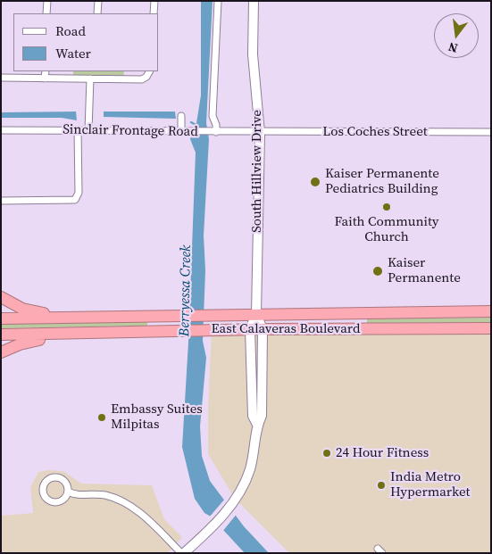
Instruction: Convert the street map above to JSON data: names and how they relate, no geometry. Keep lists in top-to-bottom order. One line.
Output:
{"streets":{"highway":["East Calaveras Boulevard"],"street":["Sinclair Frontage Road","Los Coches Street","South Hillview Drive"]},"crossings":[["Sinclair Frontage Road","Los Coches Street"],["Sinclair Frontage Road","South Hillview Drive"],["Los Coches Street","South Hillview Drive"],["South Hillview Drive","East Calaveras Boulevard"]],"water":["Berryessa Creek"],"places":["Kaiser Permanente Pediatrics Building","Faith Community Church","Kaiser Permanente","Embassy Suites Milpitas","24 Hour Fitness","India Metro Hypermarket"],"legend":["Road","Water"],"north":"bottom"}
